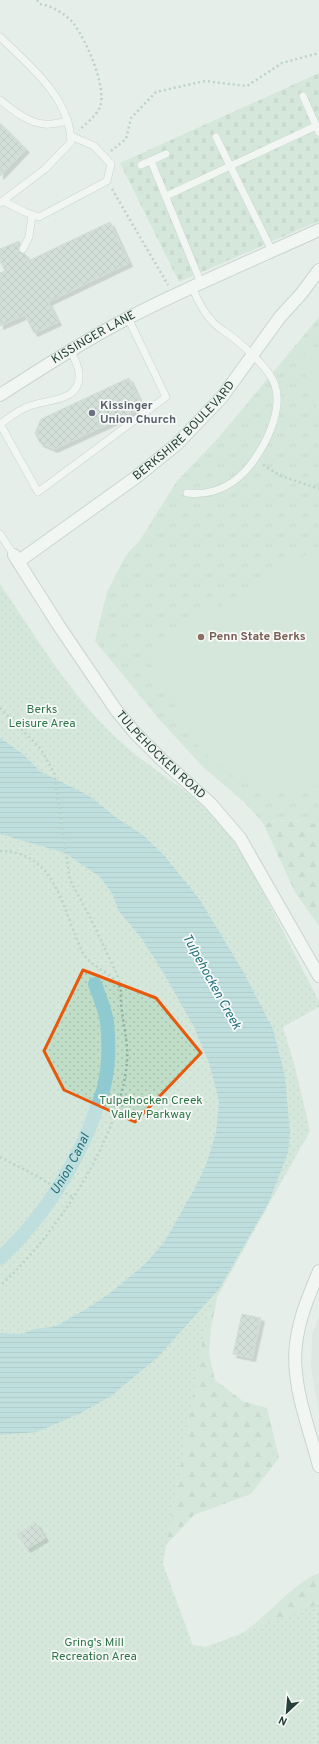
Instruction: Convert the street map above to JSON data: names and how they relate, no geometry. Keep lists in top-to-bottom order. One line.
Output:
{"streets":{"street":["KISSINGER LANE","BERKSHIRE BOULEVARD","TULPEHOCKEN ROAD"]},"crossings":[["BERKSHIRE BOULEVARD","TULPEHOCKEN ROAD"]],"water":["Tulpehocken Creek","Union Canal"],"parks":["Berks Leisure Area","Tulpehocken Creek Valley Parkway","Gring's Mill Recreation Area"],"places":["Kissinger Union Church","Penn State Berks"],"north":"bottom left"}
